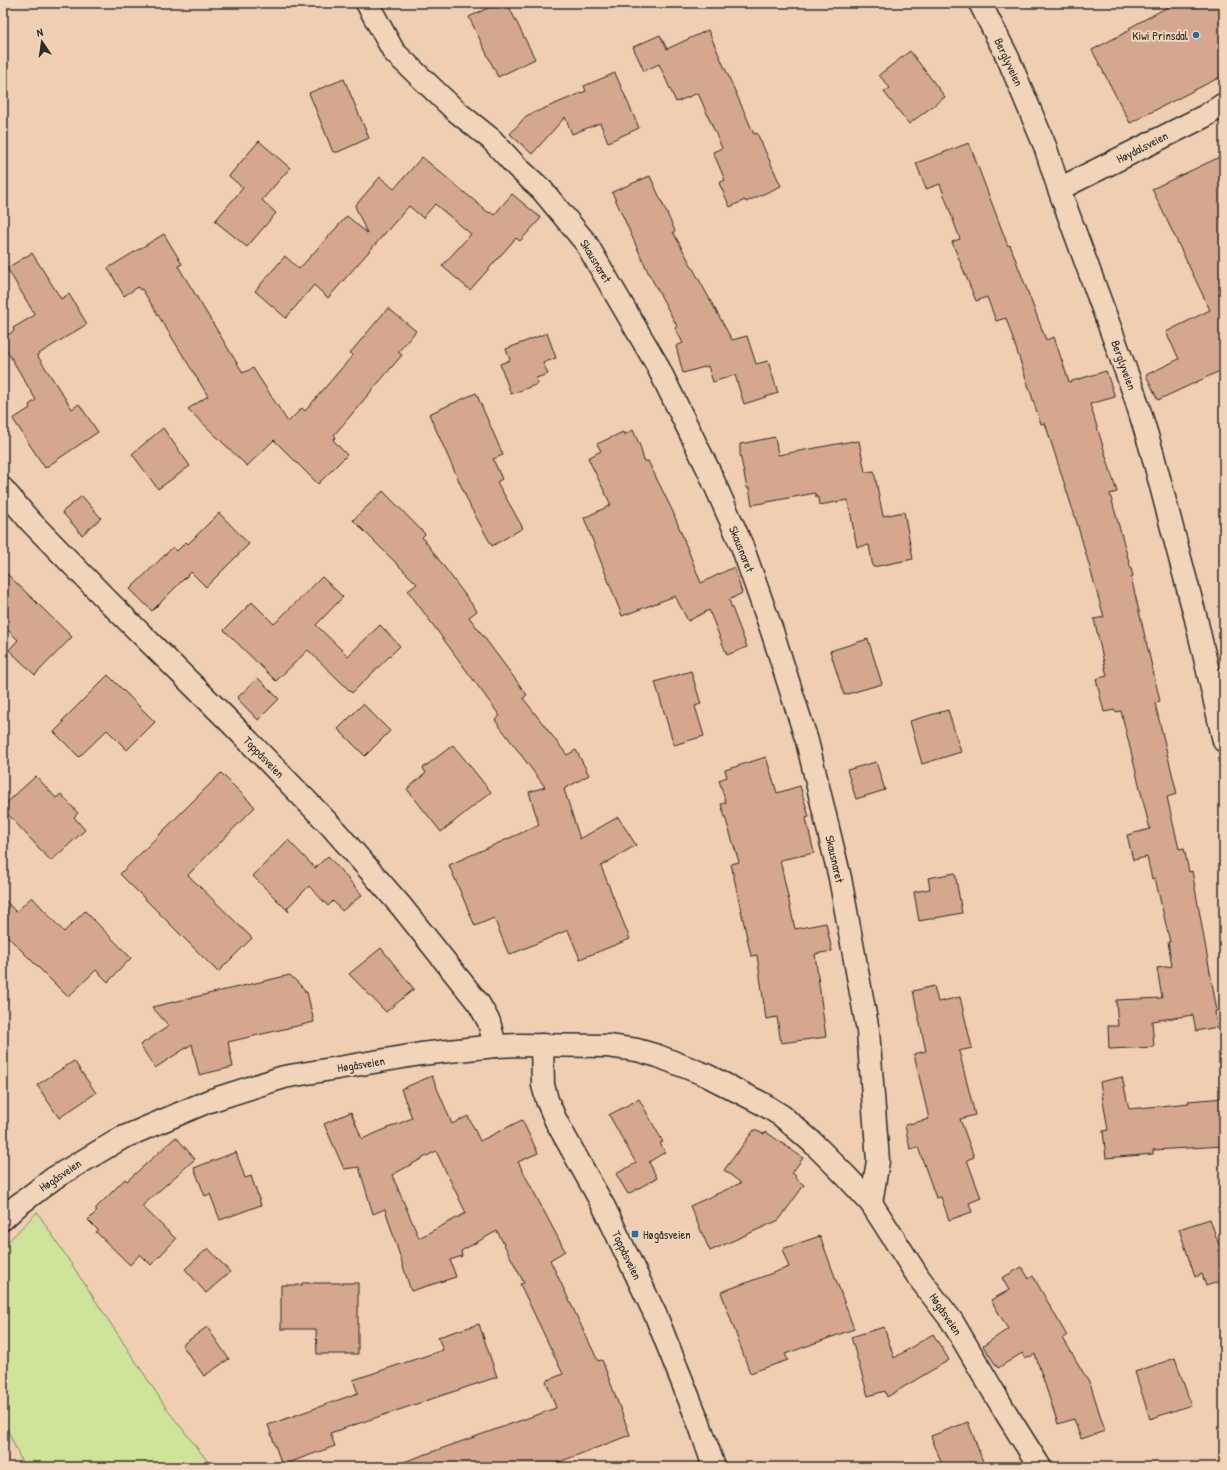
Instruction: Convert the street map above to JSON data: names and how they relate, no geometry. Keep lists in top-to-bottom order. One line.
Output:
{"streets":{"street":["Berglyveien","Høydalsveien","Skausnaret","Toppåsveien","Høgåsveien"]},"crossings":[["Berglyveien","Høydalsveien"],["Skausnaret","Høgåsveien"],["Toppåsveien","Høgåsveien"]],"places":{"other":["Kiwi Prinsdal"],"transit":["Høgåsveien"]},"north":"top"}
